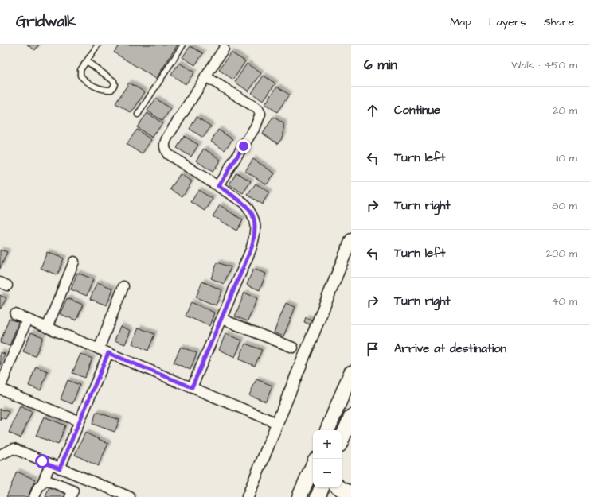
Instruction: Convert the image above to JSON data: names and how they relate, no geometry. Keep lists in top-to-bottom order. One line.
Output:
{"page":{"header":"Gridwalk","nav":["Map","Layers","Share"],"heading":["6 min","Walk · 450 m"],"list":[["Continue","20 m"],["Turn left","110 m"],["Turn right","80 m"],["Turn left","200 m"],["Turn right","40 m"],"Arrive at destination"],"map_buttons":["+","−"]}}
